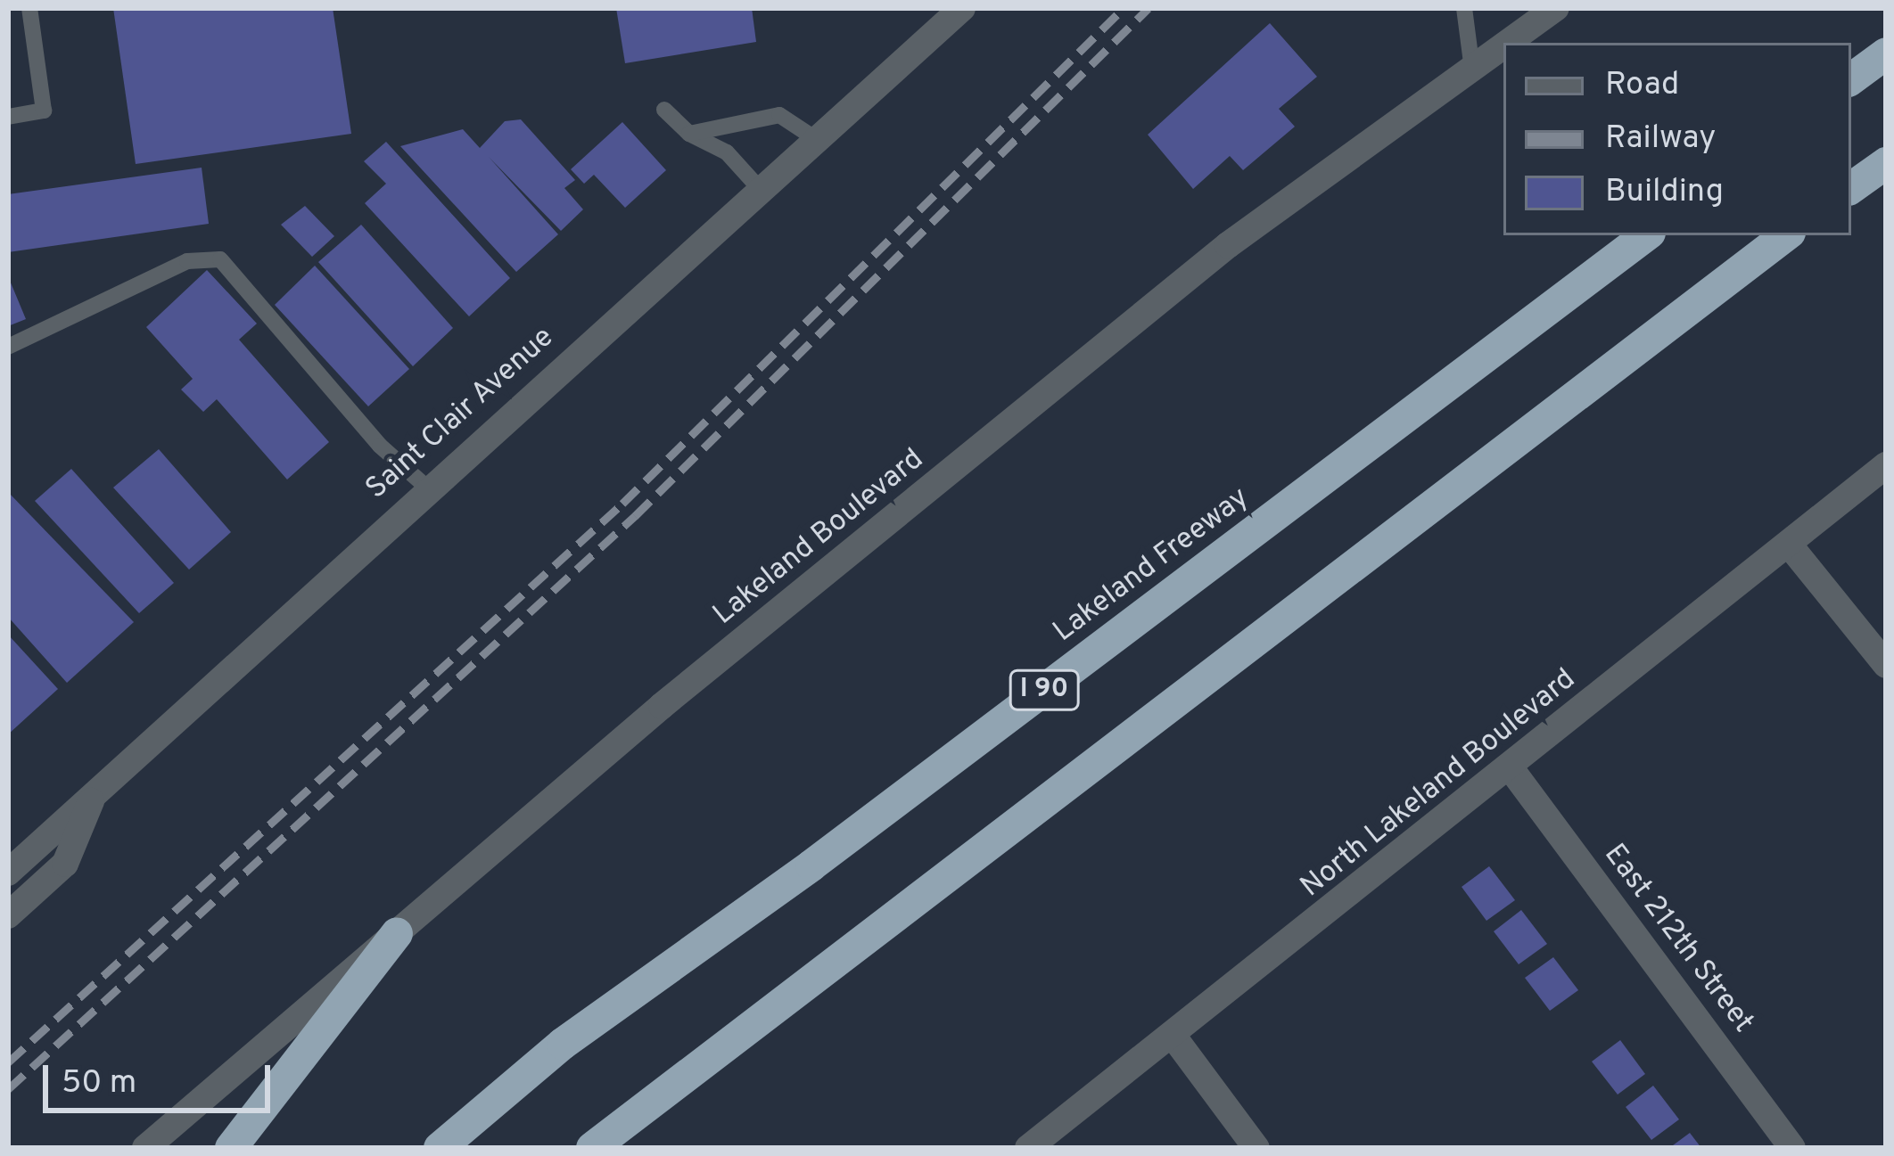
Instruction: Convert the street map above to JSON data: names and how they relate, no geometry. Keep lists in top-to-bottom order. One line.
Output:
{"streets":{"highway":["Lakeland Freeway","I 90"],"street":["Saint Clair Avenue","Lakeland Boulevard","North Lakeland Boulevard","East 212th Street"]},"crossings":[["North Lakeland Boulevard","East 212th Street"]],"legend":["Road","Railway","Building"],"scale_bar":"50 m"}
